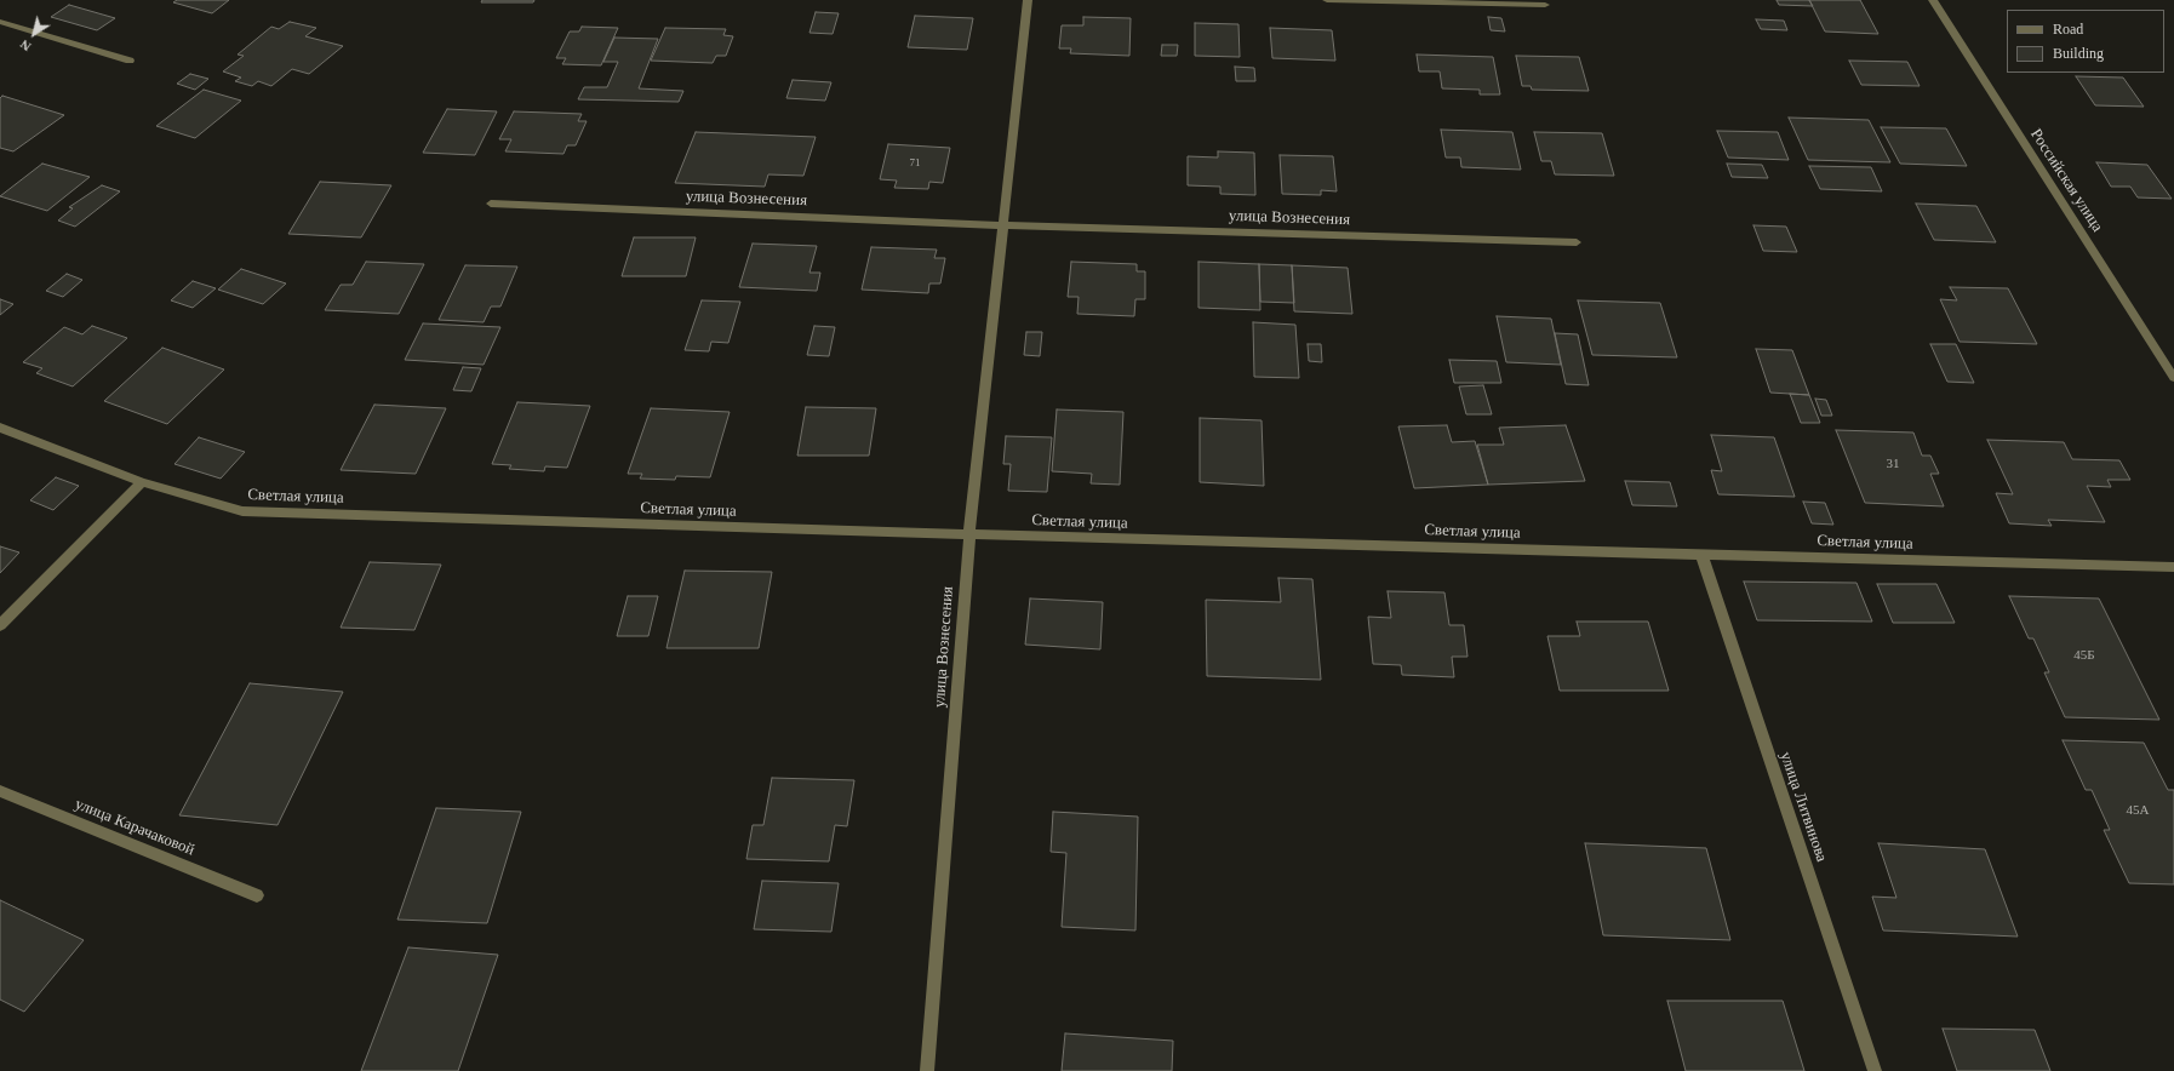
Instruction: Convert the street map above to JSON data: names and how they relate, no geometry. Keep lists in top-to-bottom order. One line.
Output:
{"streets":{"street":["Российская улица","улица Вознесения","Светлая улица","улица Литвинова","улица Карачаковой"]},"crossings":[["улица Вознесения","Светлая улица"],["Светлая улица","улица Литвинова"]],"house_numbers":["71","31","45Б","45А"],"legend":["Road","Building"],"north":"bottom left"}
